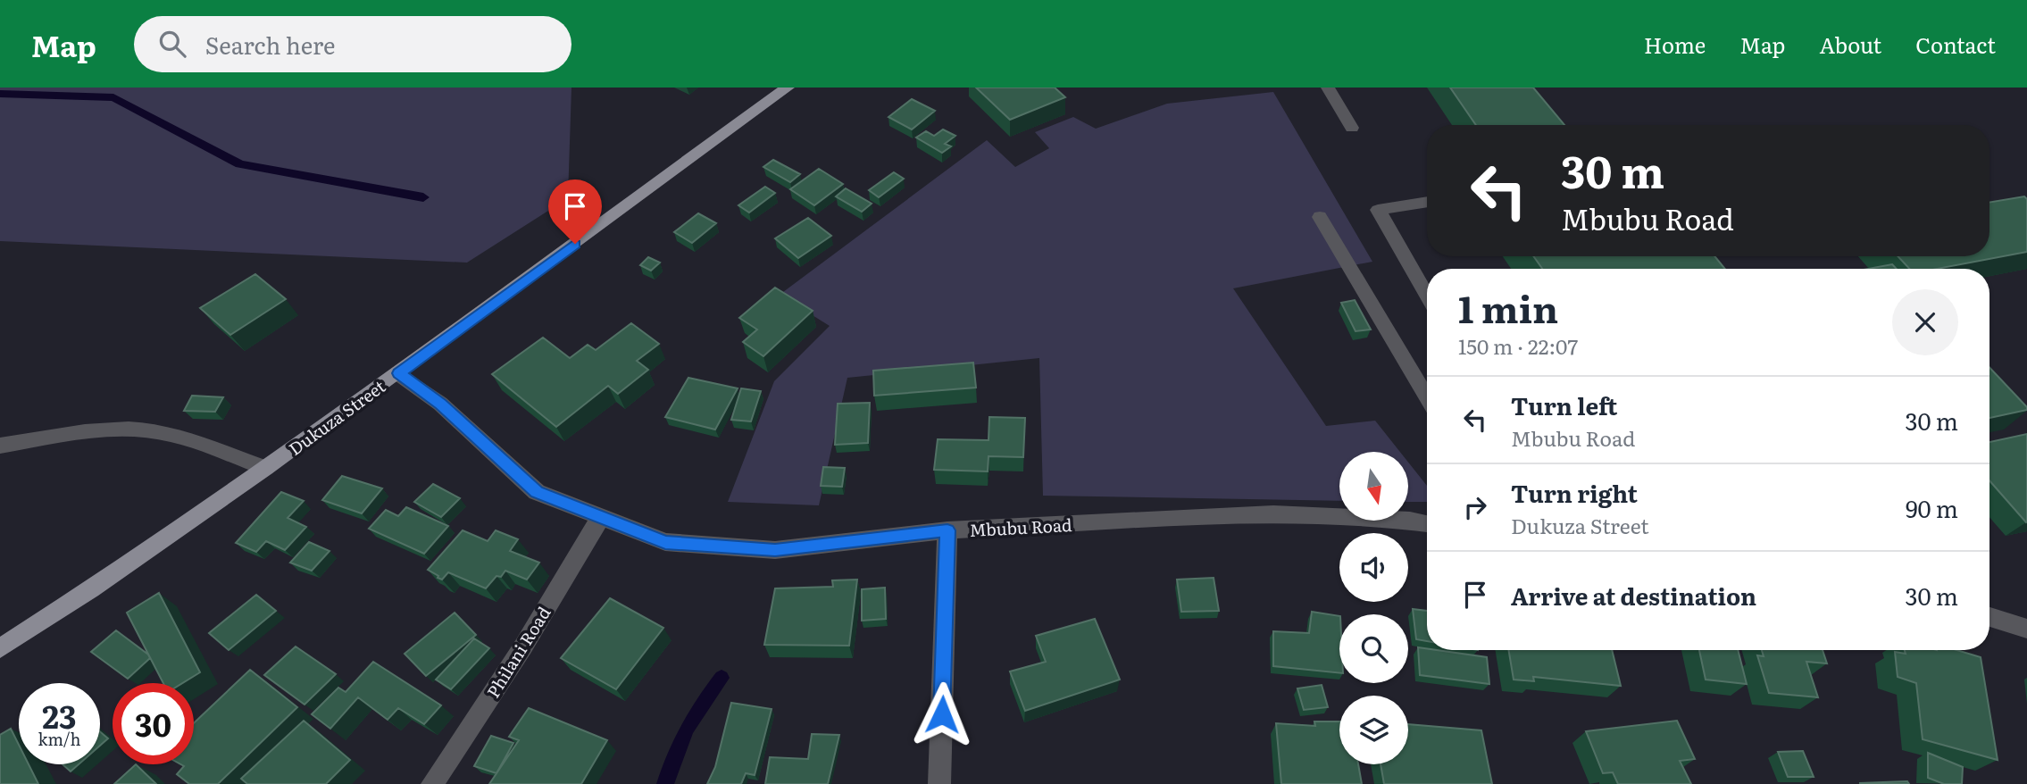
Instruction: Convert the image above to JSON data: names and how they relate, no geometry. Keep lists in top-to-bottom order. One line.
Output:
{"streets":{"main road":["Dukuza Street"],"street":["Mbubu Road","Philani Road"]},"crossings":[["Dukuza Street","Mbubu Road"],["Mbubu Road","Philani Road"]],"north":"bottom","page":{"header":"Map","search":"Search here","nav":["Home","Map","About","Contact"],"turn":["30 m","Mbubu Road"],"heading":["1 min","150 m · 22:07"],"list":[{"name":"Turn left","note":"Mbubu Road","value":"30 m"},{"name":"Turn right","note":"Dukuza Street","value":"90 m"},{"name":"Arrive at destination","value":"30 m"}],"speed":"23 km/h","limit":"30"}}
